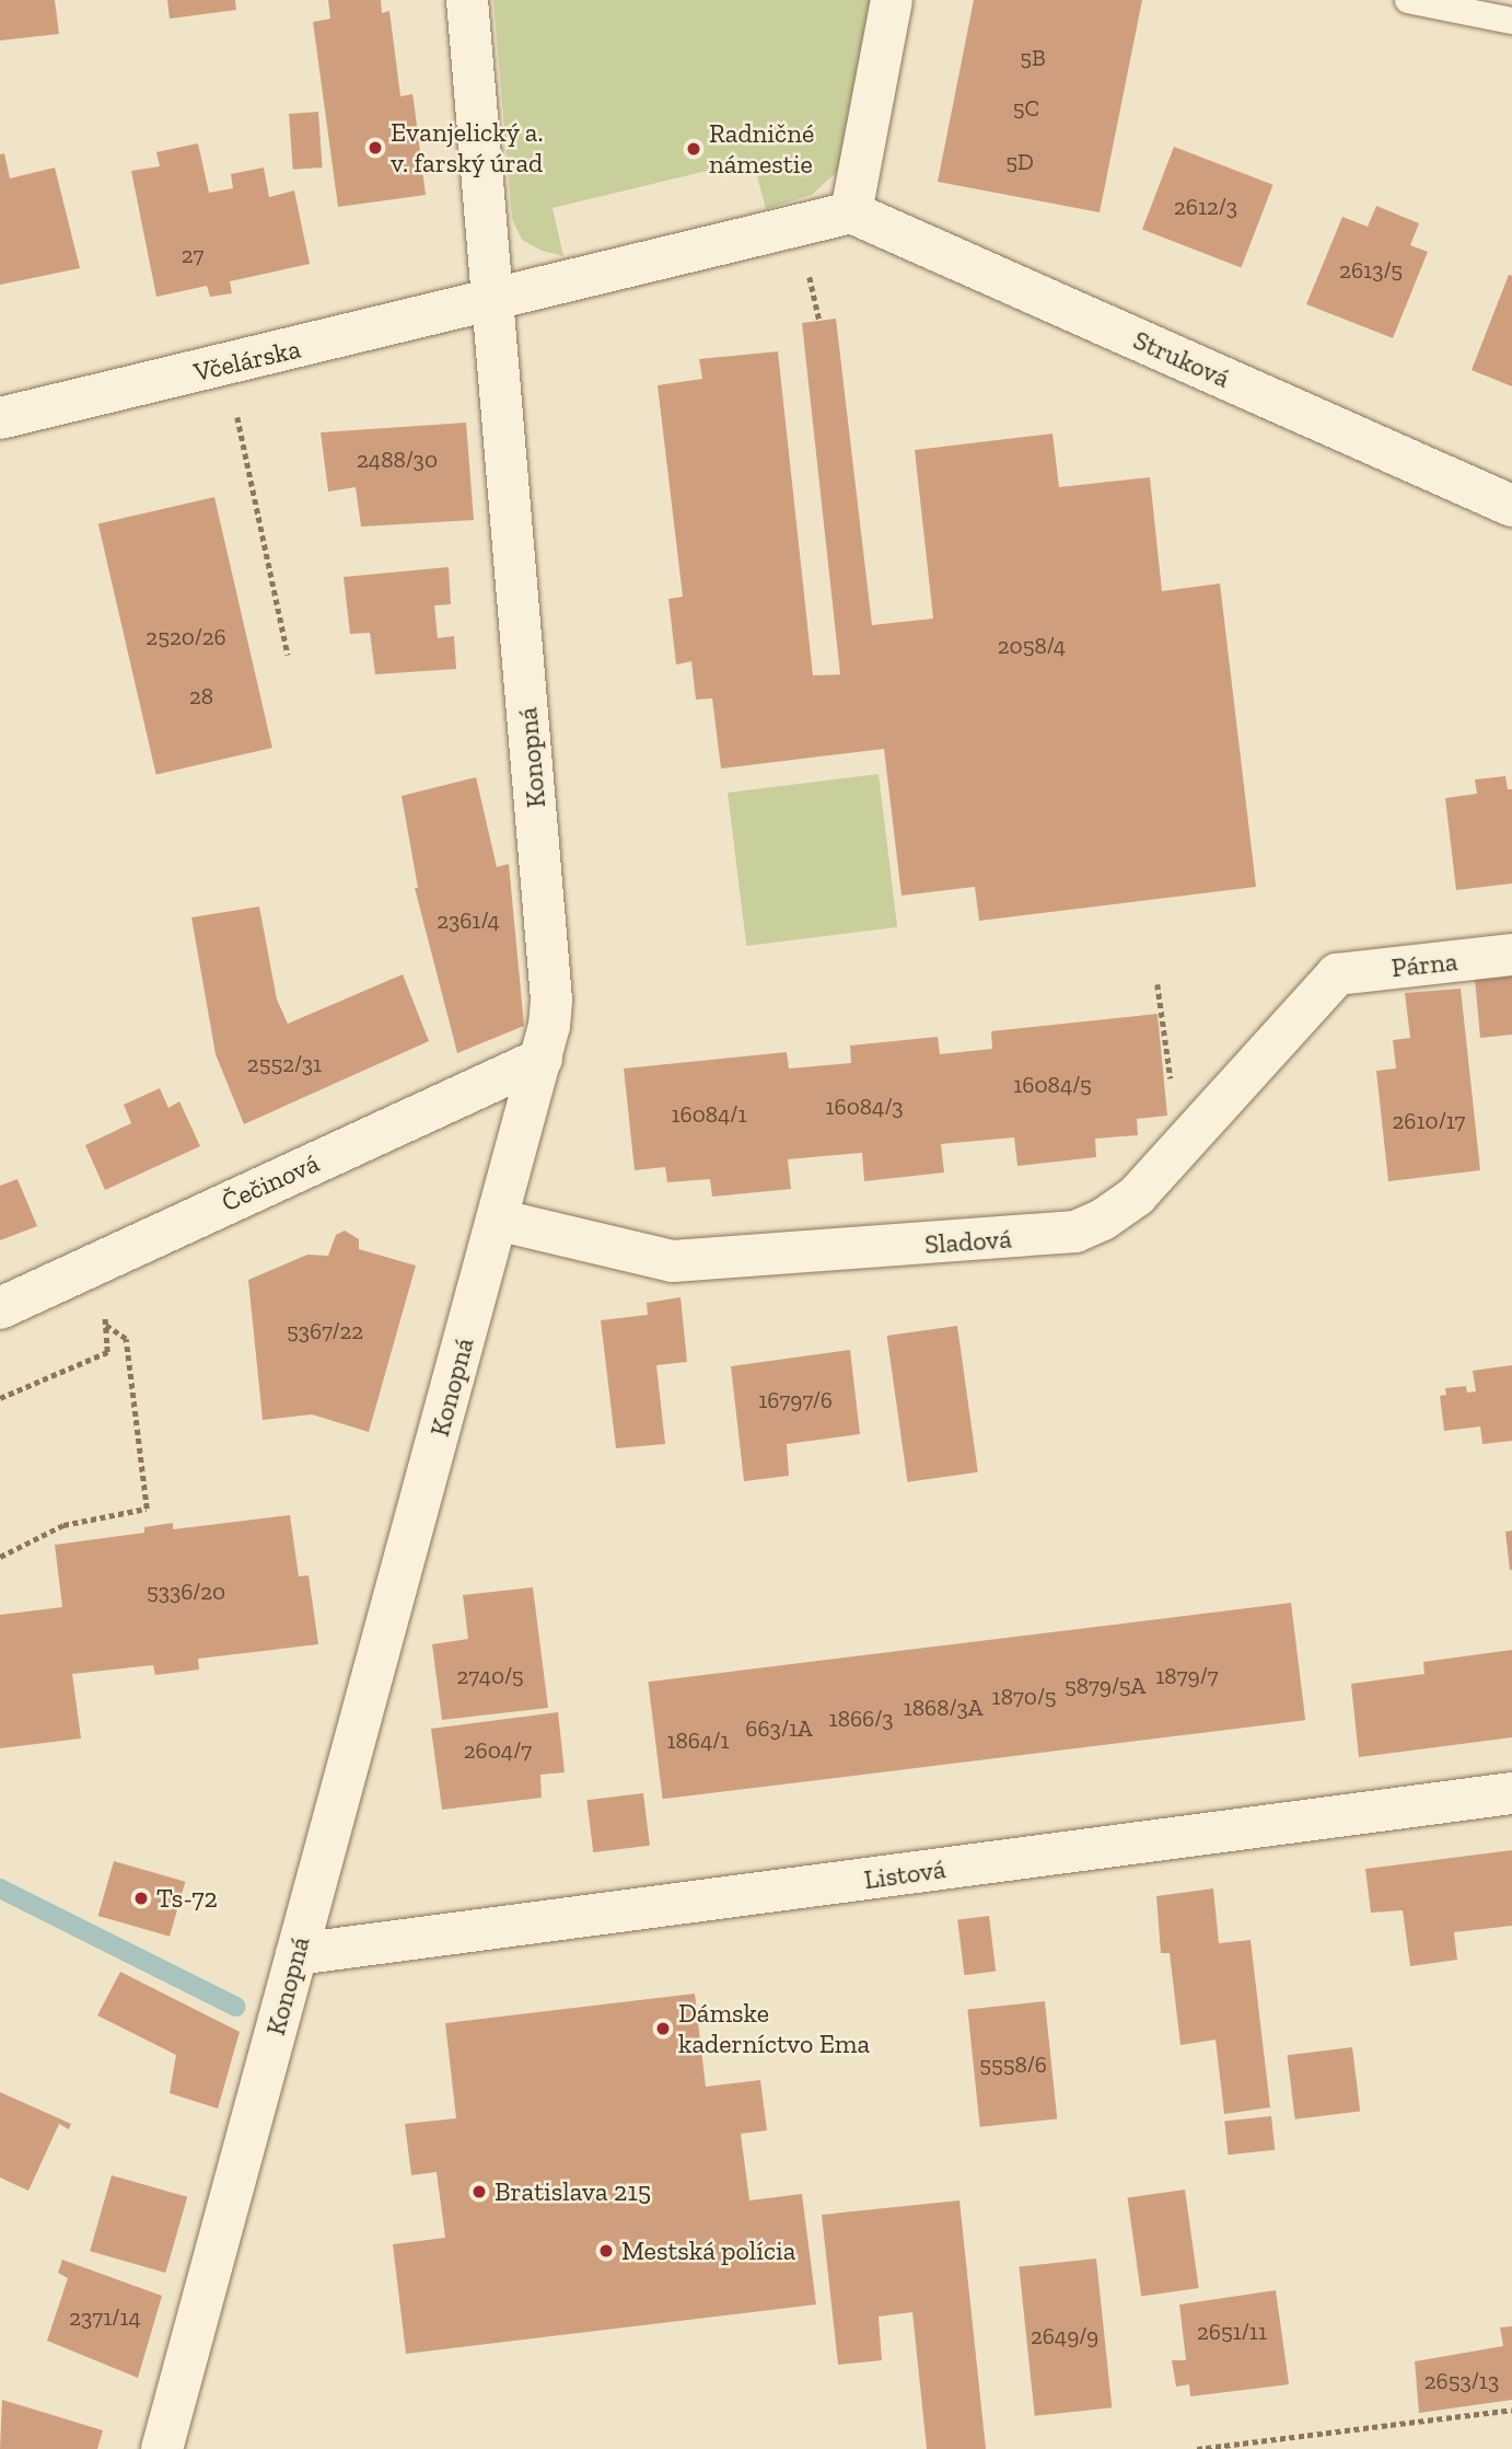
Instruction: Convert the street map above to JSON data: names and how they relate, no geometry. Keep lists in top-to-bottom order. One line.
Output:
{"streets":{"street":["Struková","Včelárska","Konopná","Párna","Čečinová","Sladová","Listová"]},"crossings":[["Včelárska","Konopná"],["Konopná","Čečinová"],["Konopná","Sladová"],["Konopná","Listová"],["Párna","Sladová"]],"places":["Evanjelický a. v. farský úrad","Radničné námestie","Ts-72","Dámske kaderníctvo Ema","Bratislava 215","Mestská polícia"],"house_numbers":["5B","5C","5D","2612/3","27","2613/5","2488/30","2520/26","2058/4","28","2361/4","2552/31","16084/5","16084/3","16084/1","2610/17","5367/22","16797/6","5336/20","2740/5","1879/7","5879/5A","1870/5","1868/3A","1866/3","663/1A","1864/1","2604/7","5558/6","2371/14","2651/11","2649/9","2653/13"]}
